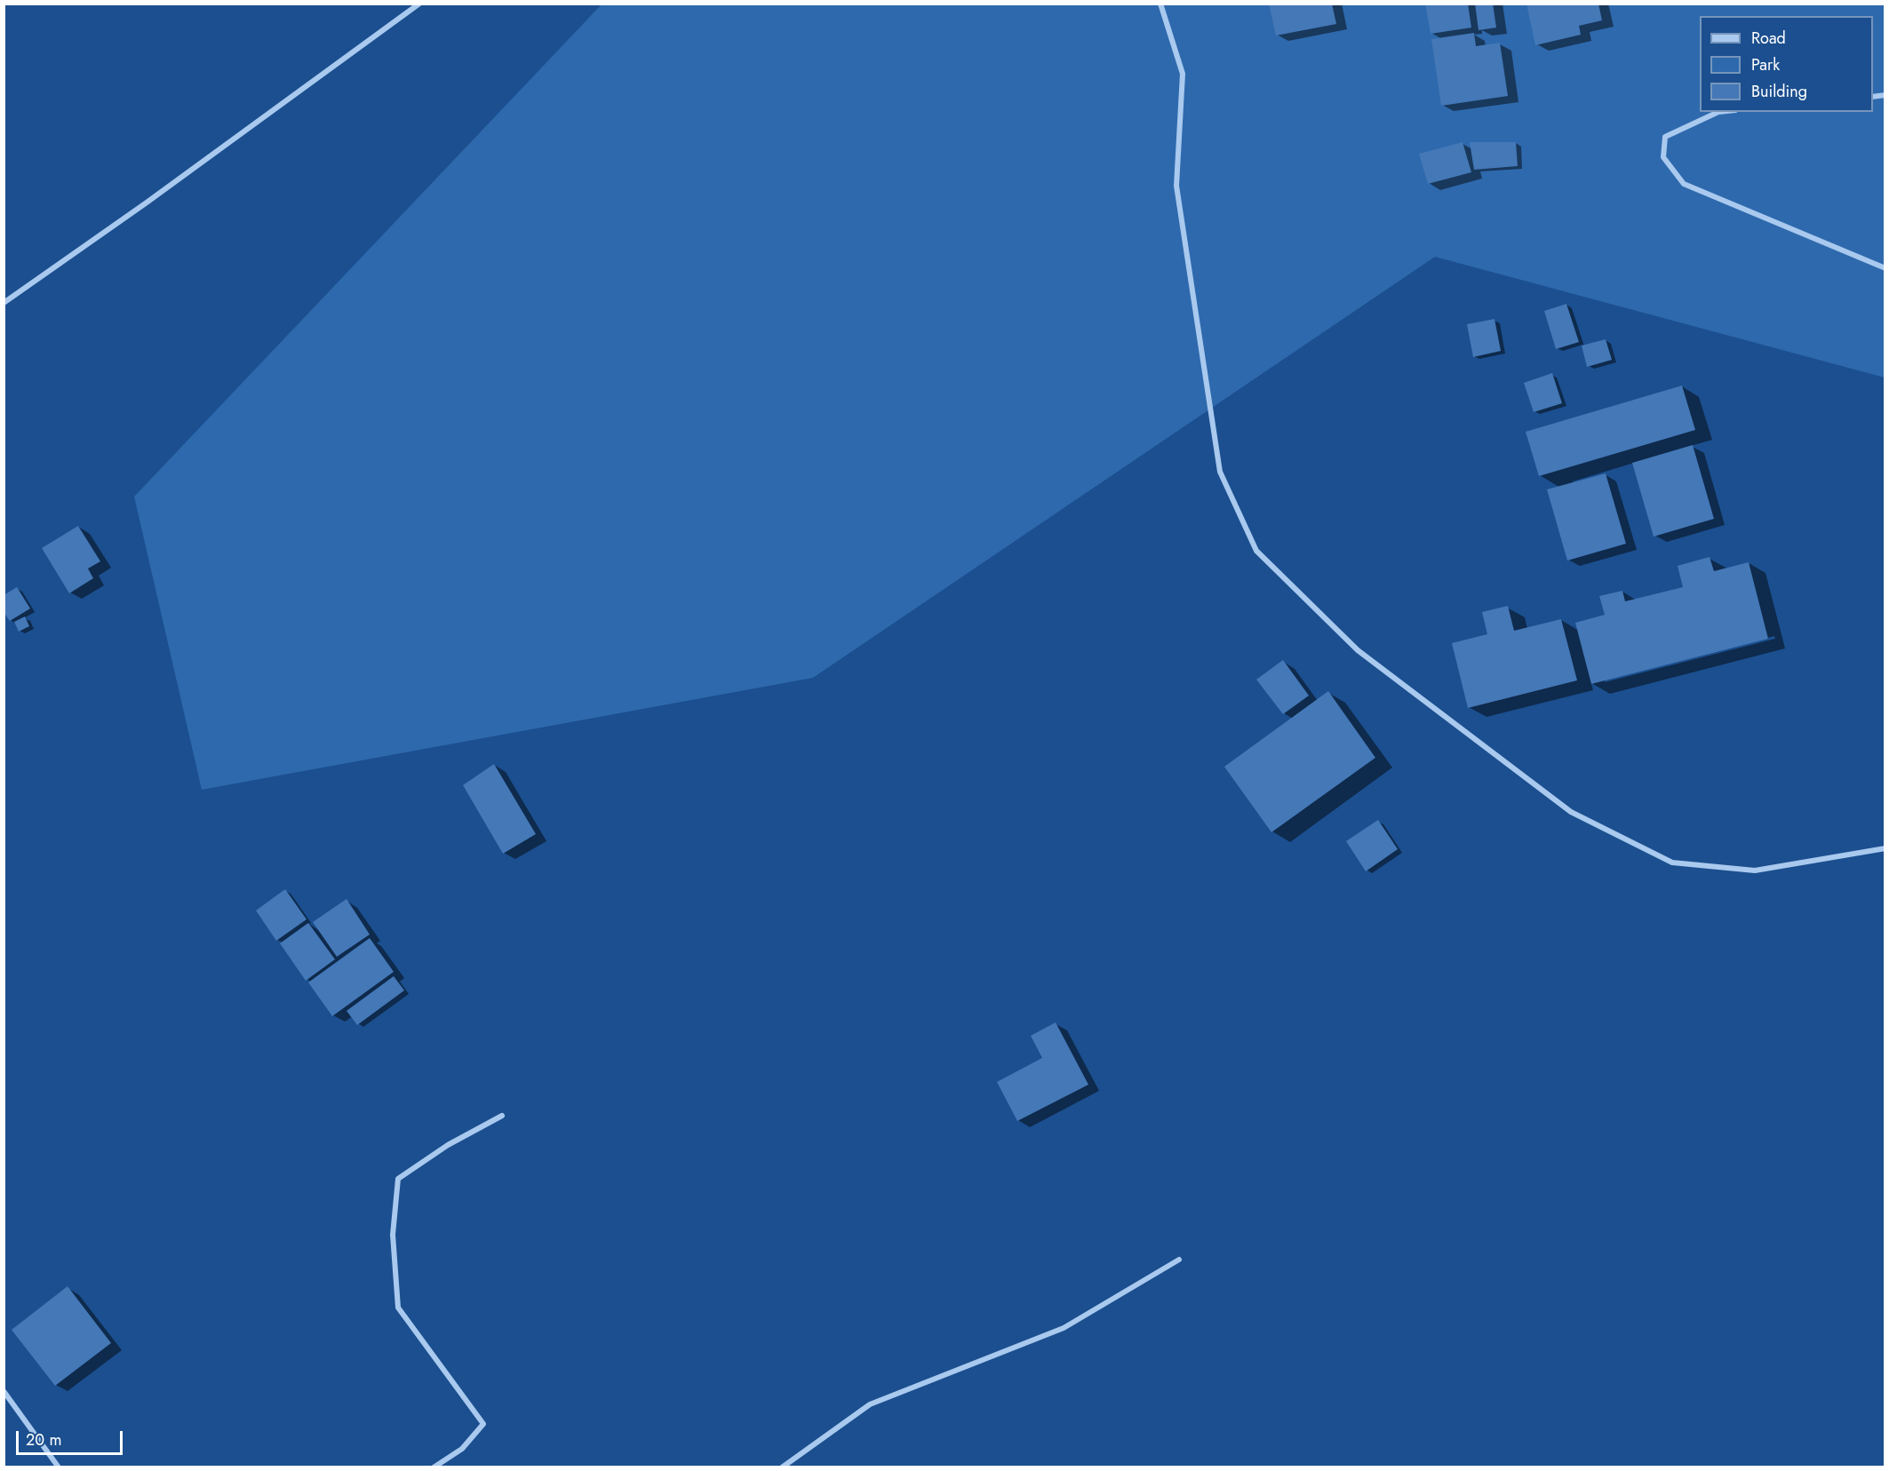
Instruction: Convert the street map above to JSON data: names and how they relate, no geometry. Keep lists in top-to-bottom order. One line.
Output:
{"legend":["Road","Park","Building"],"scale_bar":"20 m"}
